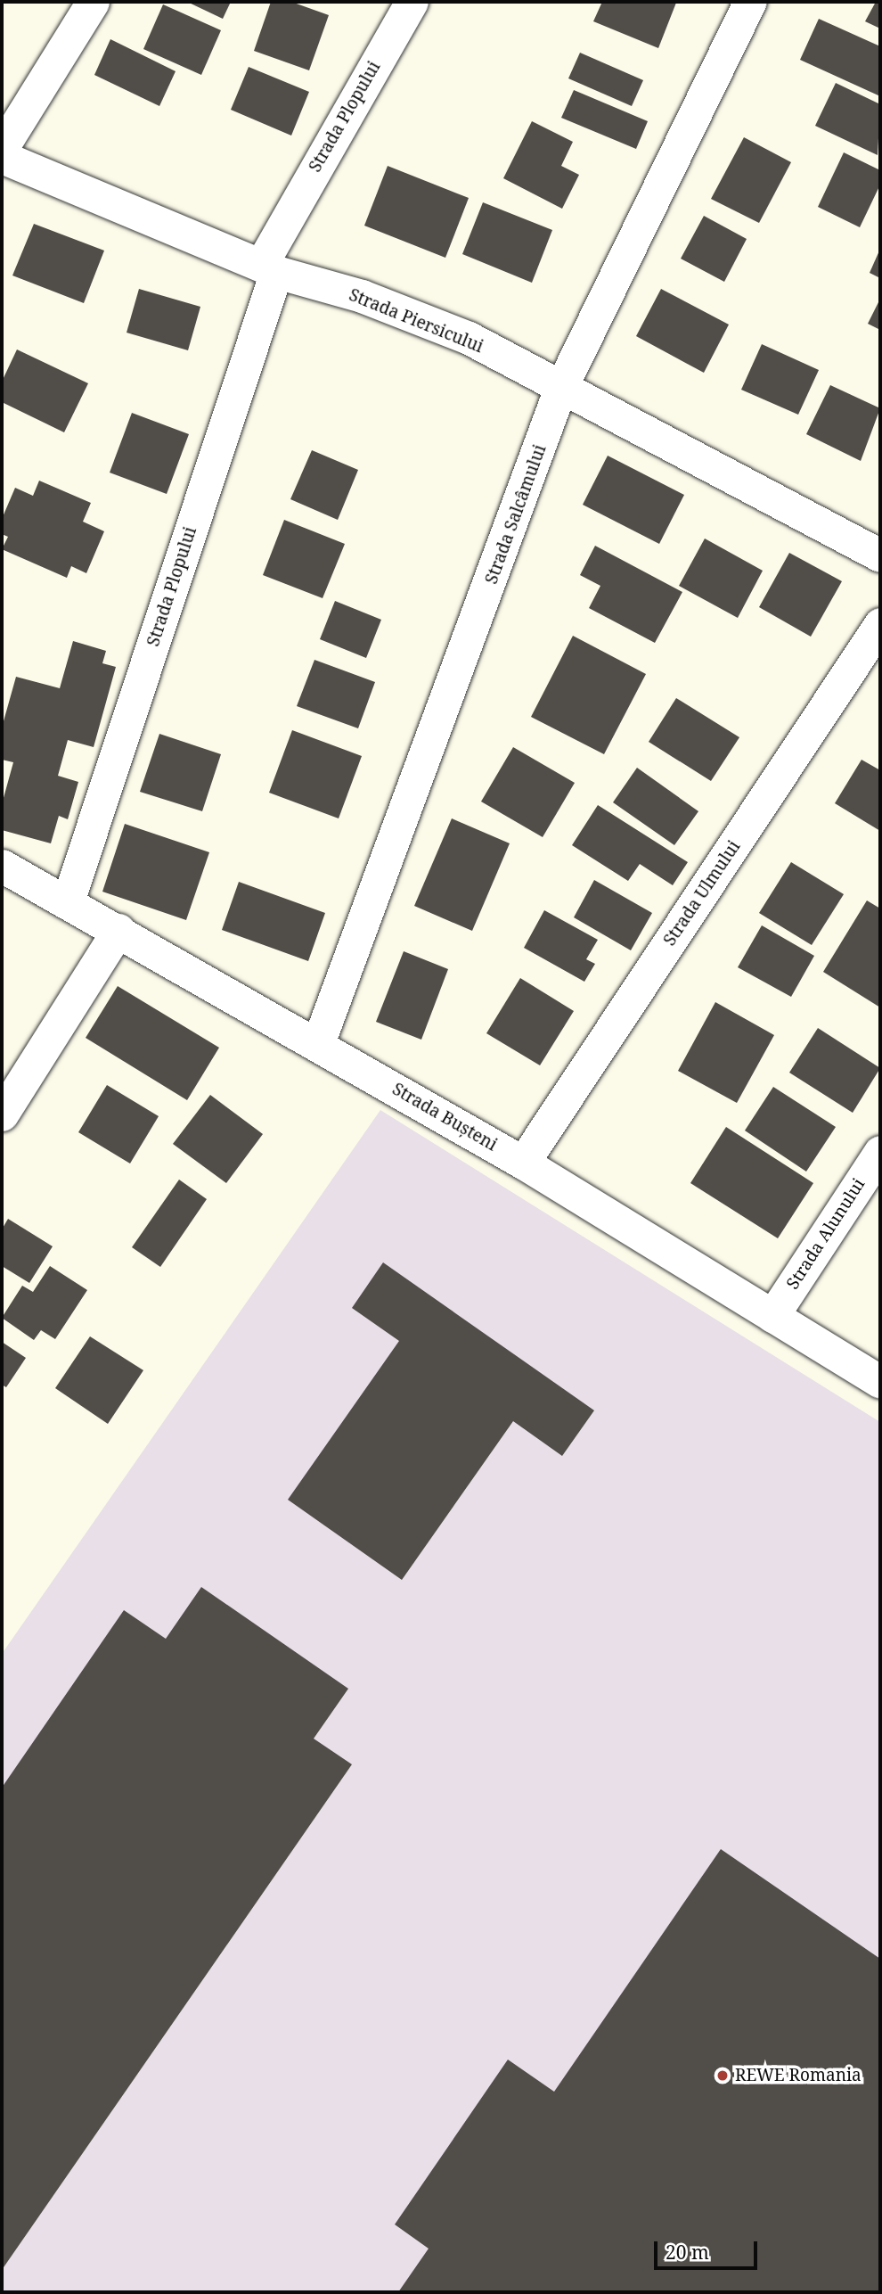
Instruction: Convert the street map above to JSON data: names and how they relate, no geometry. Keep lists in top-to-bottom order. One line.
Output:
{"streets":{"street":["Strada Plopului","Strada Piersicului","Strada Salcâmului","Strada Ulmului","Strada Bușteni","Strada Alunului"]},"crossings":[["Strada Plopului","Strada Piersicului"],["Strada Plopului","Strada Bușteni"],["Strada Piersicului","Strada Salcâmului"],["Strada Salcâmului","Strada Bușteni"],["Strada Ulmului","Strada Bușteni"],["Strada Bușteni","Strada Alunului"]],"places":["REWE Romania"],"scale_bar":"20 m"}
